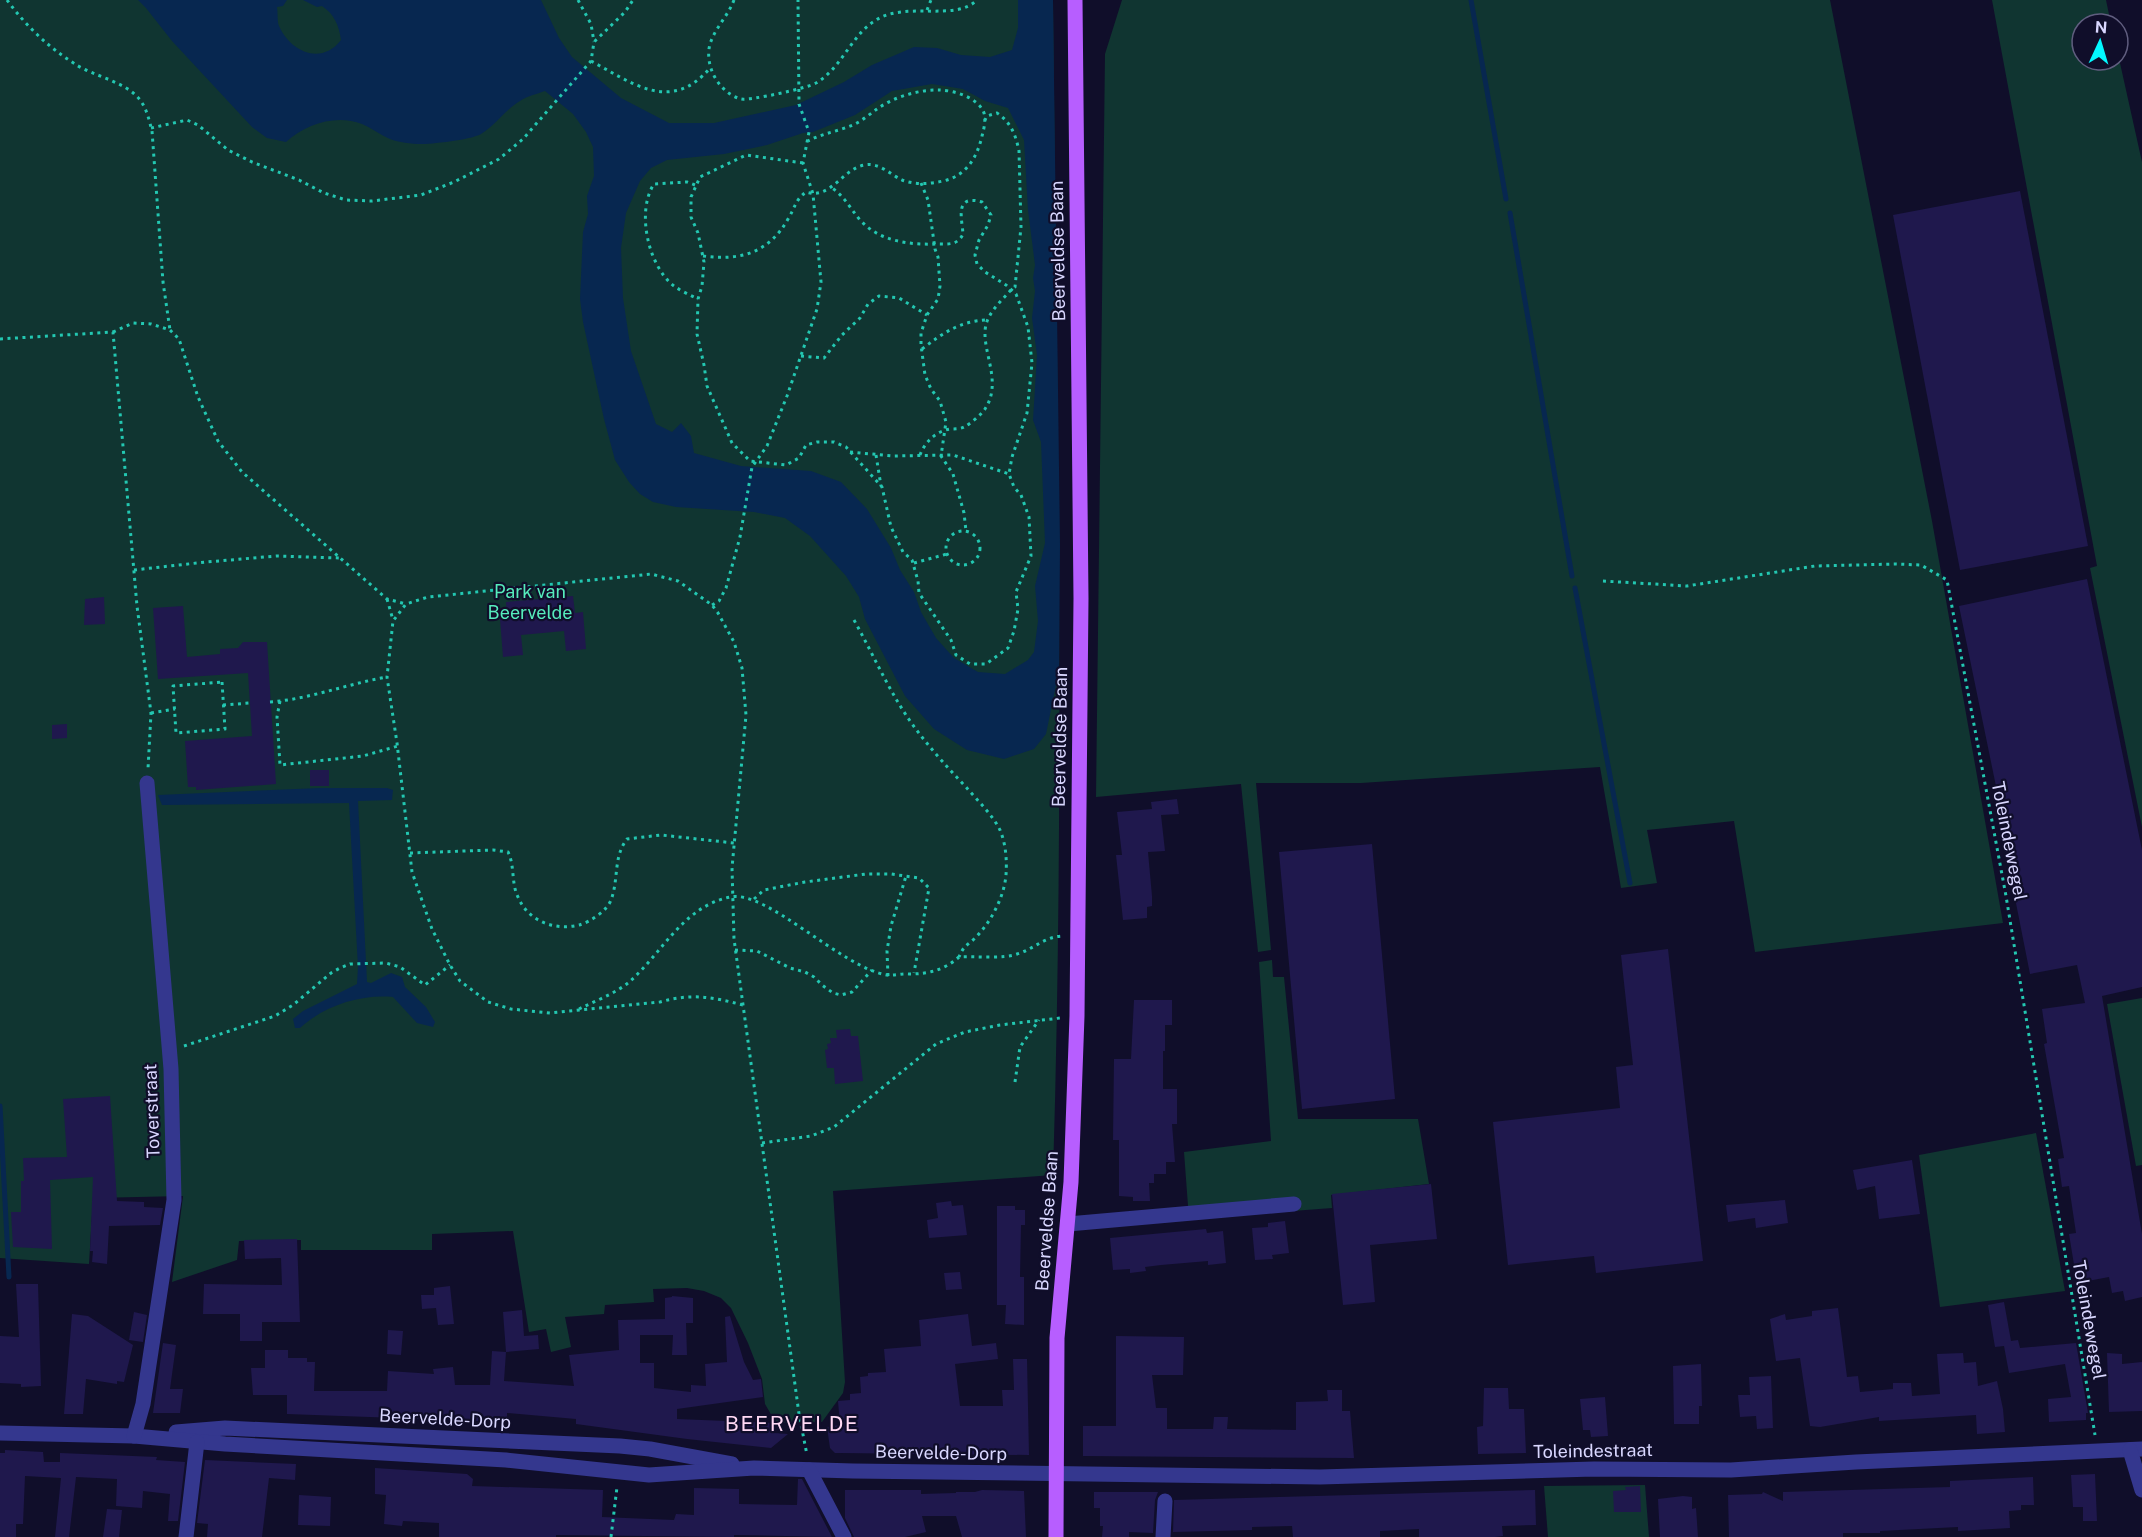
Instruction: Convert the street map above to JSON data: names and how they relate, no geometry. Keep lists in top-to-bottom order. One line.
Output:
{"streets":{"main road":["Beerveldse Baan"],"street":["Toverstraat","Beervelde-Dorp","Toleindestraat"],"path":["Toleindewegel"]},"crossings":[["Beerveldse Baan","Beervelde-Dorp"],["Beerveldse Baan","Toleindestraat"],["Toleindewegel","Toleindestraat"],["Toverstraat","Beervelde-Dorp"],["Beervelde-Dorp","Toleindestraat"]],"districts":["BEERVELDE"],"parks":["Park van Beervelde"],"north":"top"}
